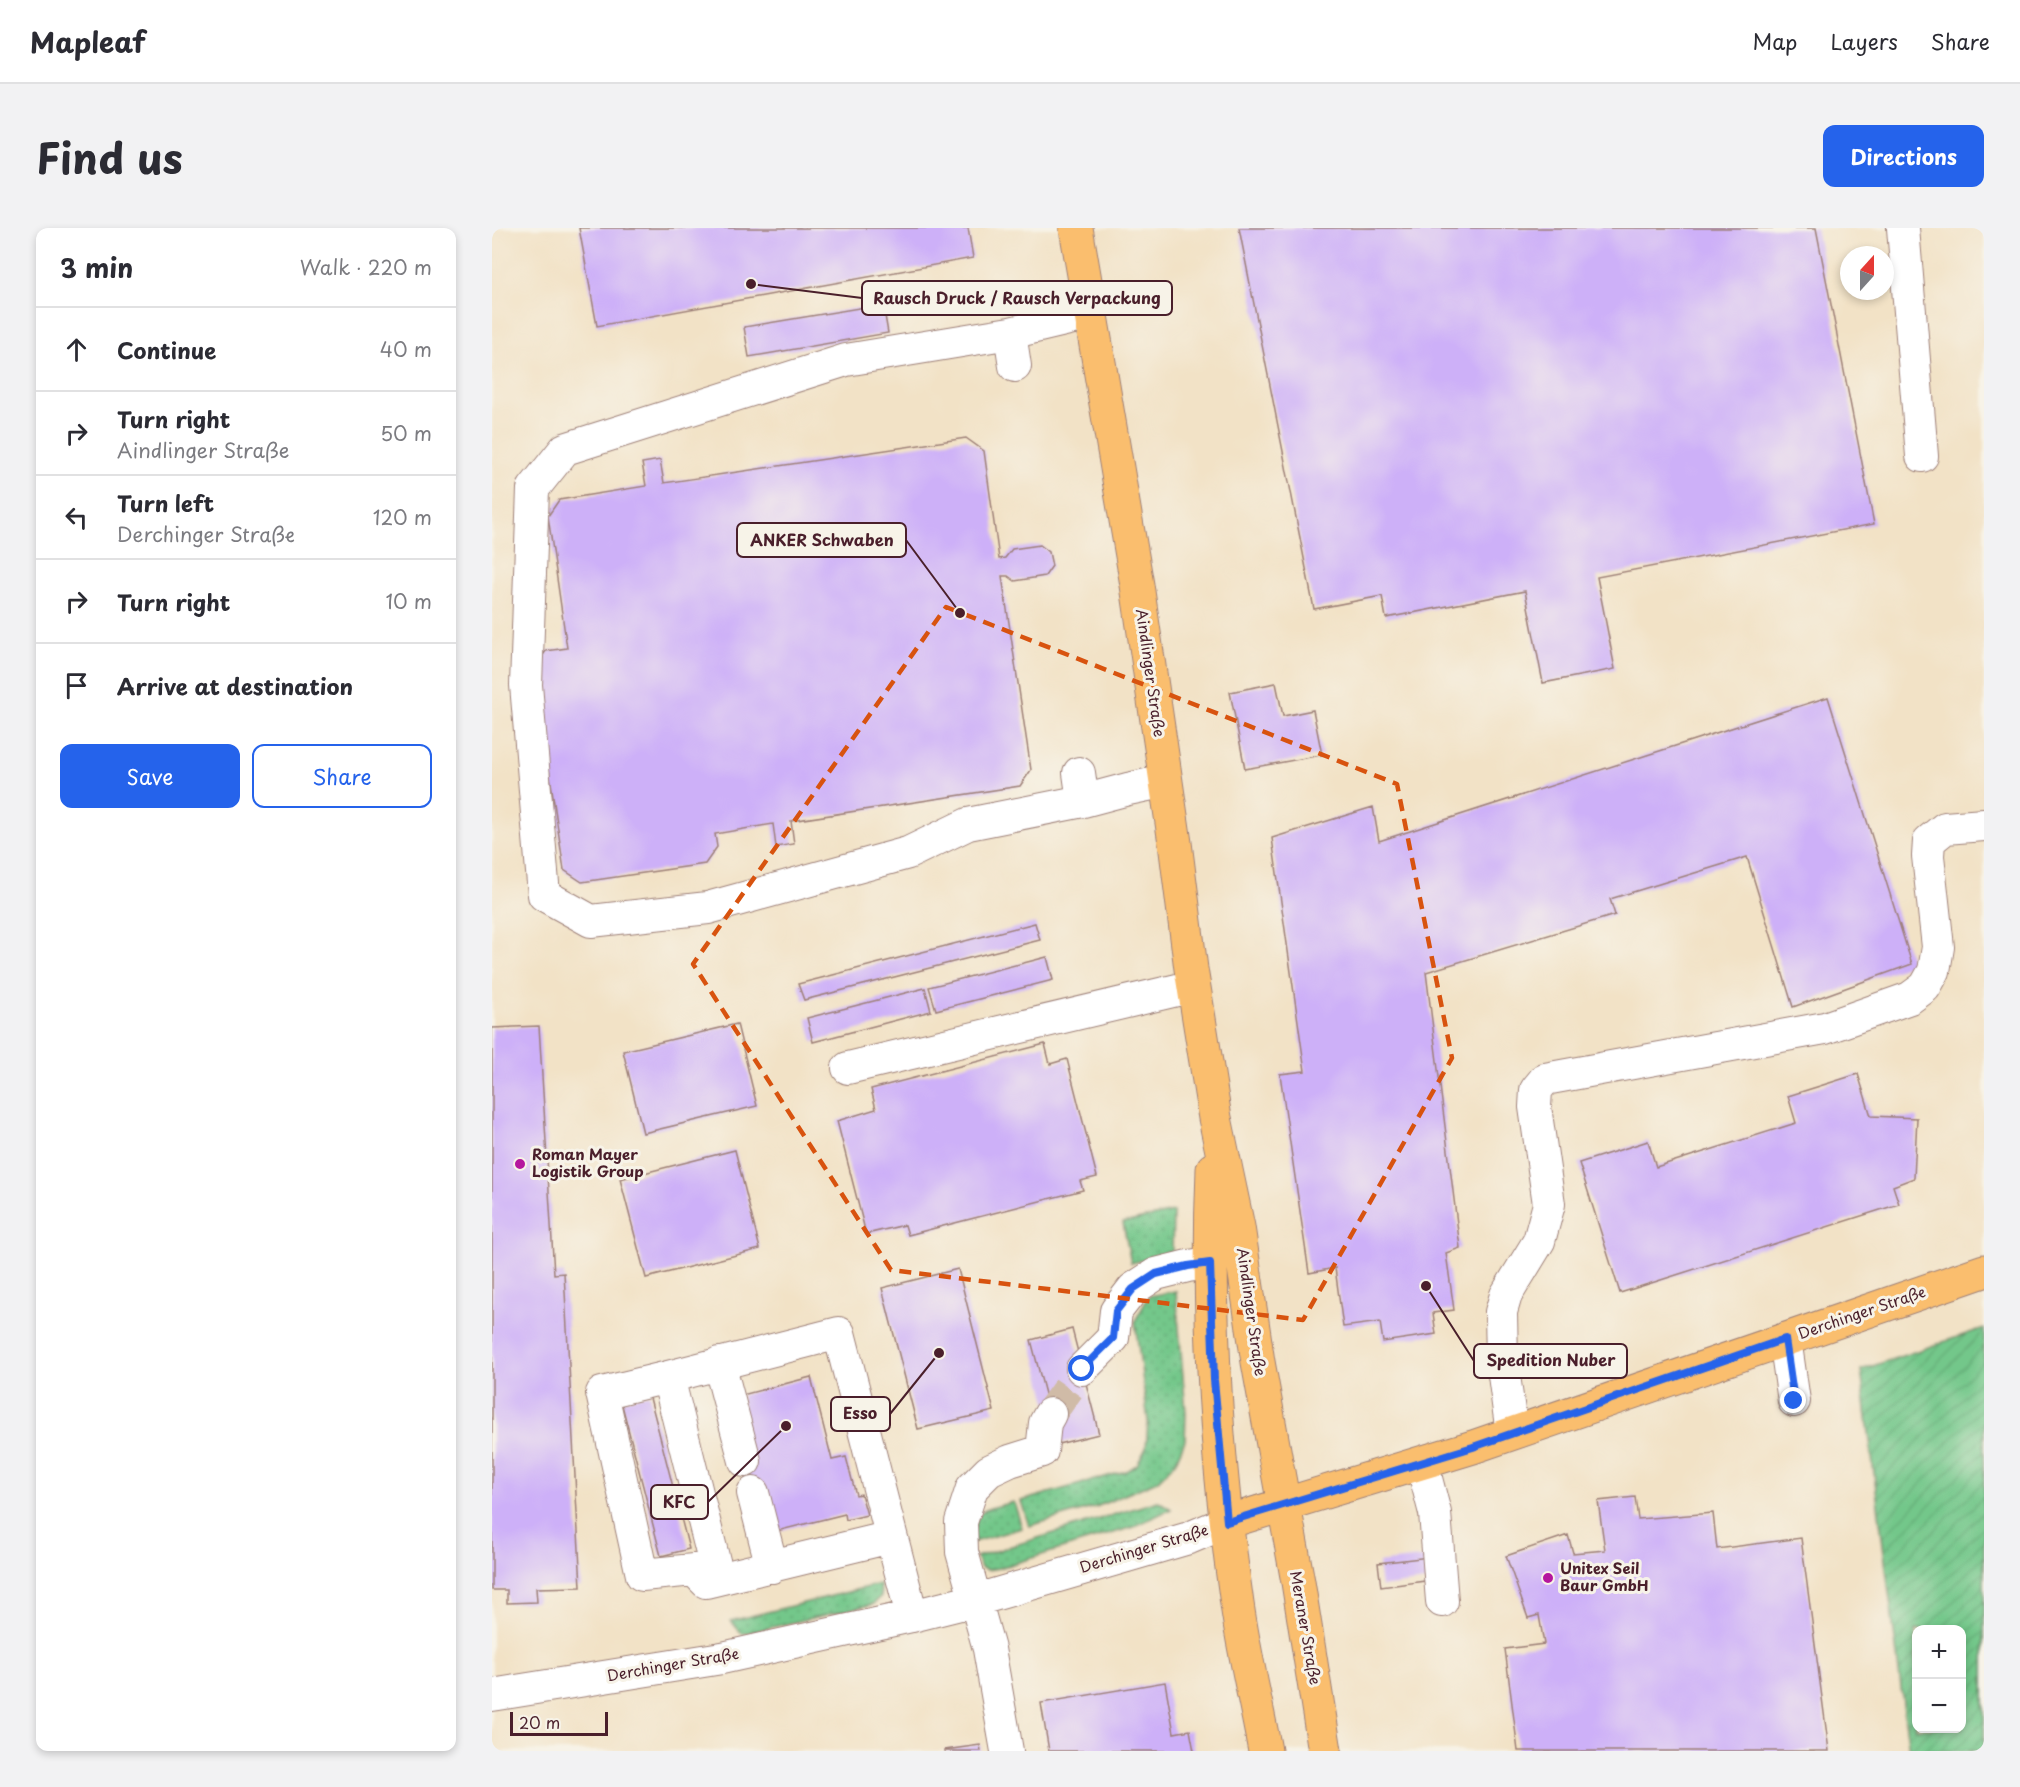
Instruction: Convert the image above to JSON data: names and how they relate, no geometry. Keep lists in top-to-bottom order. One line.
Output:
{"streets":{"main road":["Aindlinger Straße","Derchinger Straße","Meraner Straße"]},"crossings":[["Aindlinger Straße","Derchinger Straße"],["Aindlinger Straße","Meraner Straße"],["Derchinger Straße","Meraner Straße"]],"places":["Rausch Druck / Rausch Verpackung","ANKER Schwaben","Roman Mayer Logistik Group","Spedition Nuber","Esso","KFC","Unitex Seil Baur GmbH"],"scale_bar":"20 m","north":"top","page":{"header":"Mapleaf","nav":["Map","Layers","Share"],"title":"Find us","buttons":["Directions",["Save","Share"]],"heading":["3 min","Walk · 220 m"],"list":[["Continue","40 m"],["Turn right","Aindlinger Straße","50 m"],["Turn left","Derchinger Straße","120 m"],["Turn right","10 m"],"Arrive at destination"],"map_buttons":["+","−"],"scale":"20 m"}}
